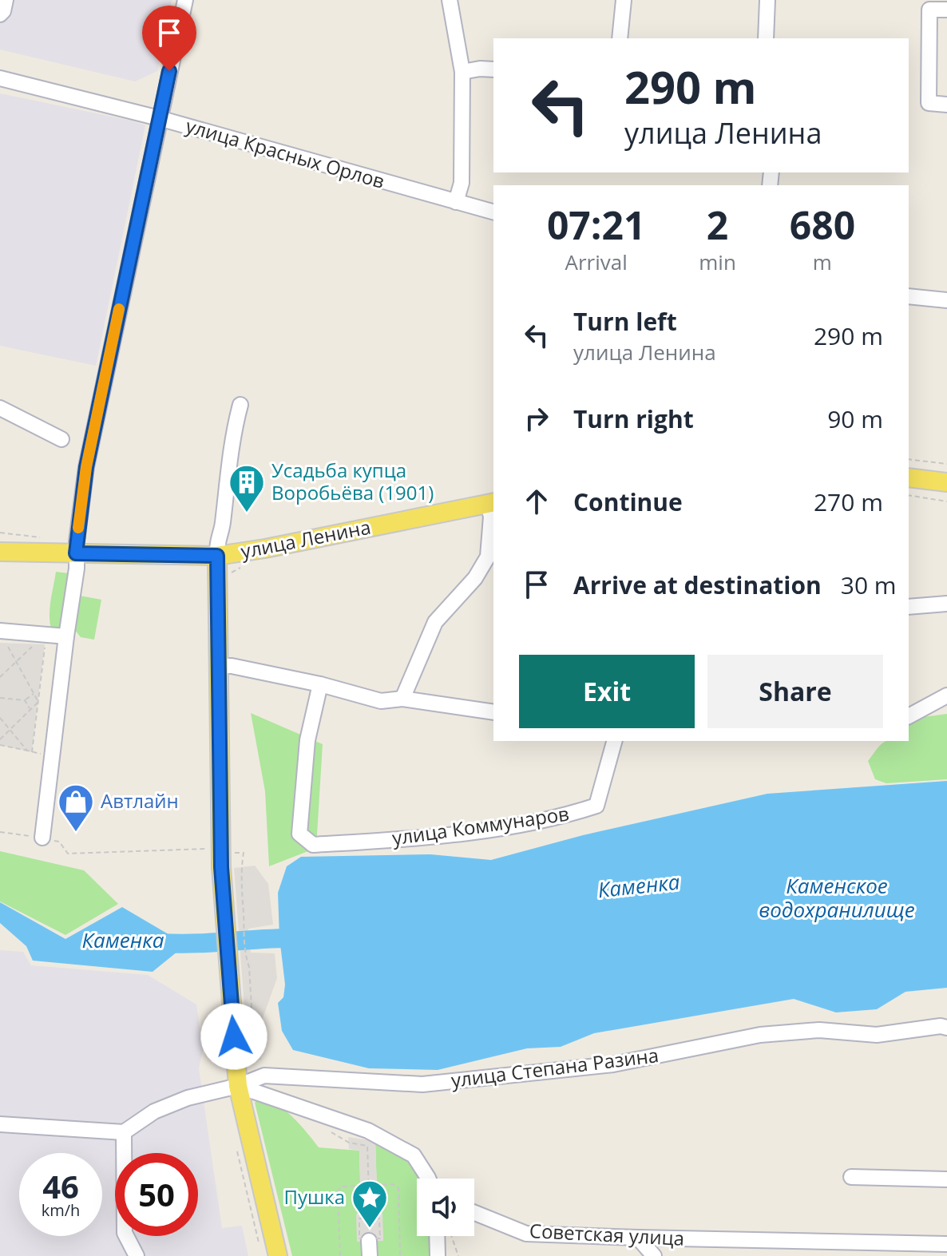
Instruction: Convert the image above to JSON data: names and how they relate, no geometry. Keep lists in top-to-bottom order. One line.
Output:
{"streets":{"main road":["улица Ленина"],"street":["улица Красных Орлов","улица Коммунаров","улица Степана Разина","Советская улица"]},"water":["Каменка","Каменское водохранилище"],"places":{"building":["Усадьба купца Воробьёва (1901)"],"shop":["Автлайн"],"place":["Пушка"]},"page":{"turn":["290 m","улица Ленина"],"eta":["07:21","Arrival","2","min","680","m"],"list":[{"name":"Turn left","note":"улица Ленина","value":"290 m"},{"name":"Turn right","value":"90 m"},{"name":"Continue","value":"270 m"},{"name":"Arrive at destination","value":"30 m"}],"buttons":["Exit","Share"],"speed":"46 km/h","limit":"50"}}
